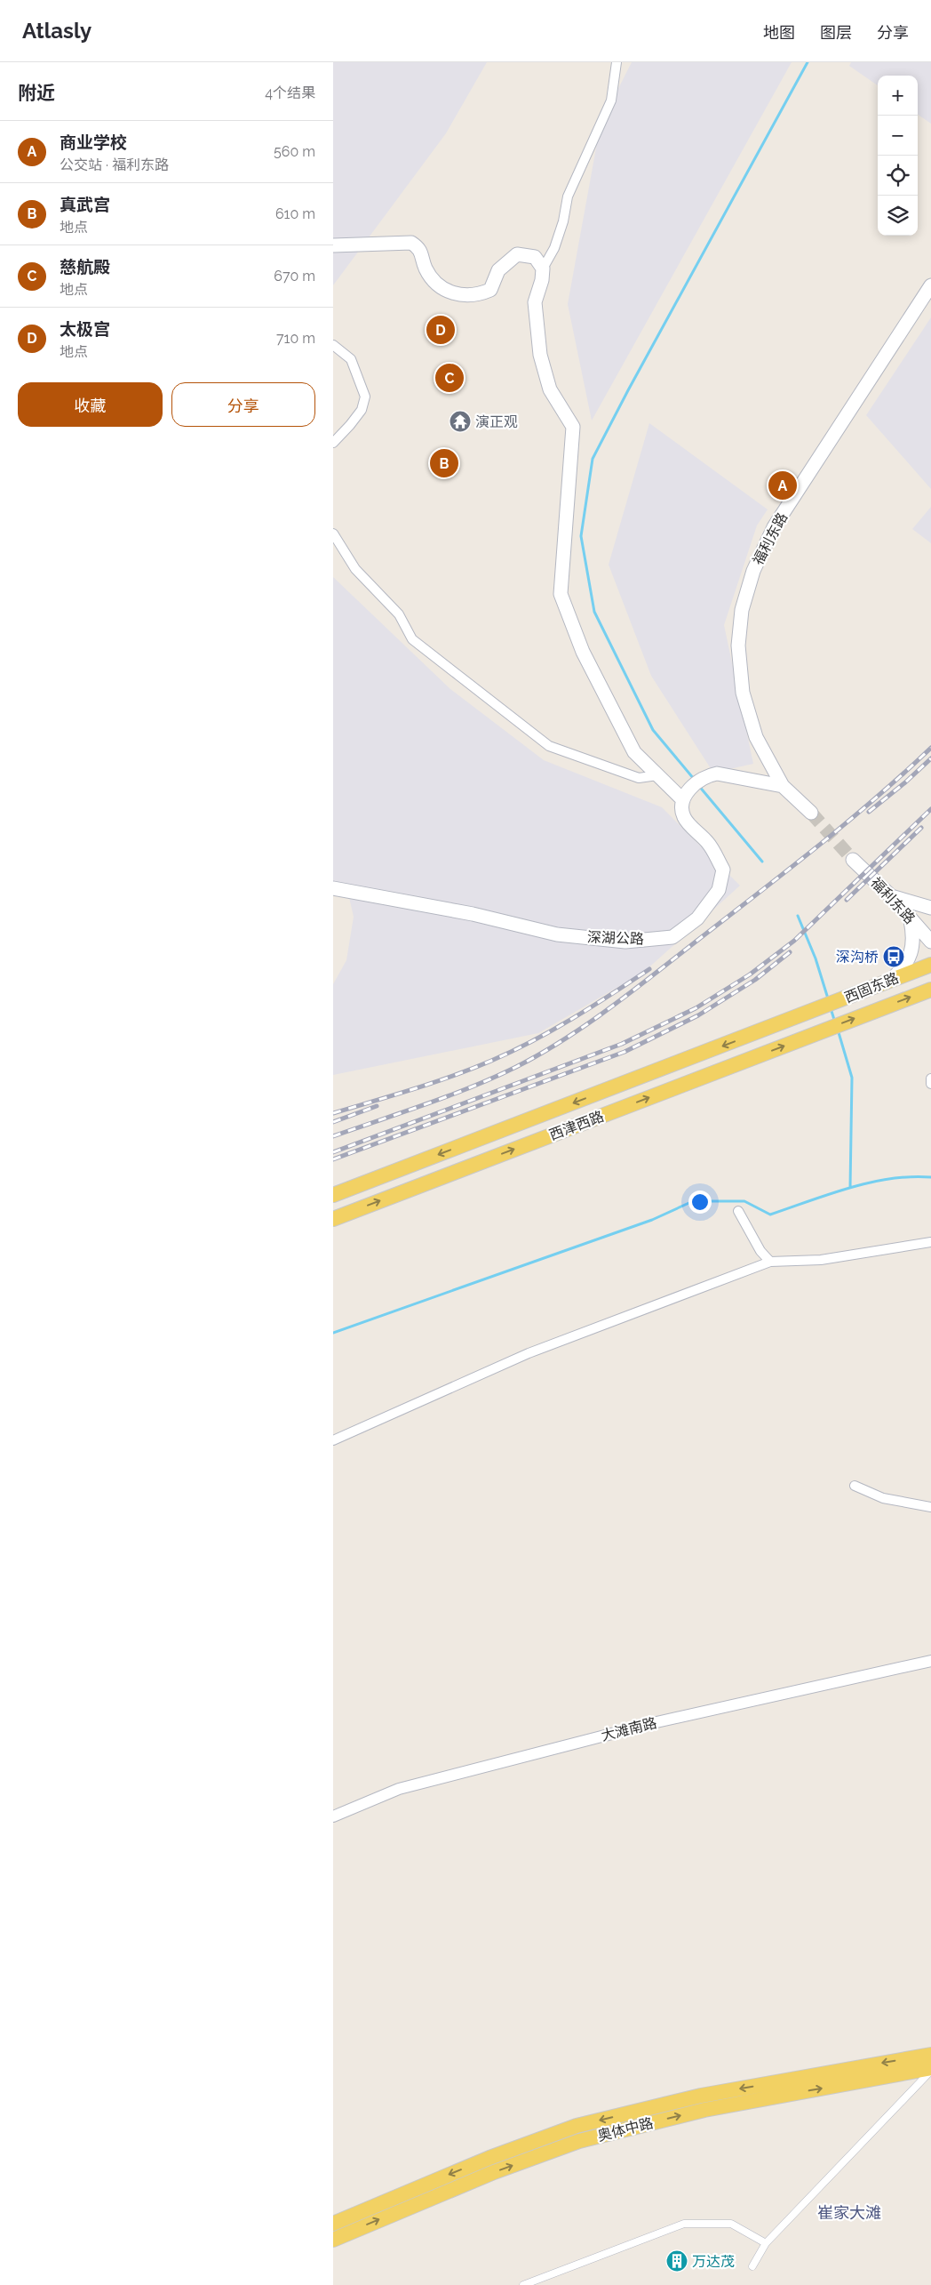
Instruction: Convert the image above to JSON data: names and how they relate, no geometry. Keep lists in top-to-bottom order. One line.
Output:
{"streets":{"main road":["福利东路","深湖公路","西固东路","西津西路","奥体中路"],"street":["大滩南路"]},"crossings":[["西固东路","西津西路"]],"districts":["崔家大滩"],"places":{"temple":["演正观"],"bus stop":["深沟桥"],"building":["万达茂"]},"page":{"header":"Atlasly","nav":["地图","图层","分享"],"heading":["附近","4个结果"],"map_buttons":["+","−"],"list":[{"mark":"A","name":"商业学校","note":"公交站 · 福利东路","value":"560 m"},{"mark":"B","name":"真武宫","note":"地点","value":"610 m"},{"mark":"C","name":"慈航殿","note":"地点","value":"670 m"},{"mark":"D","name":"太极宫","note":"地点","value":"710 m"}],"pins":["D","C","B","A"],"buttons":["收藏","分享"]}}
